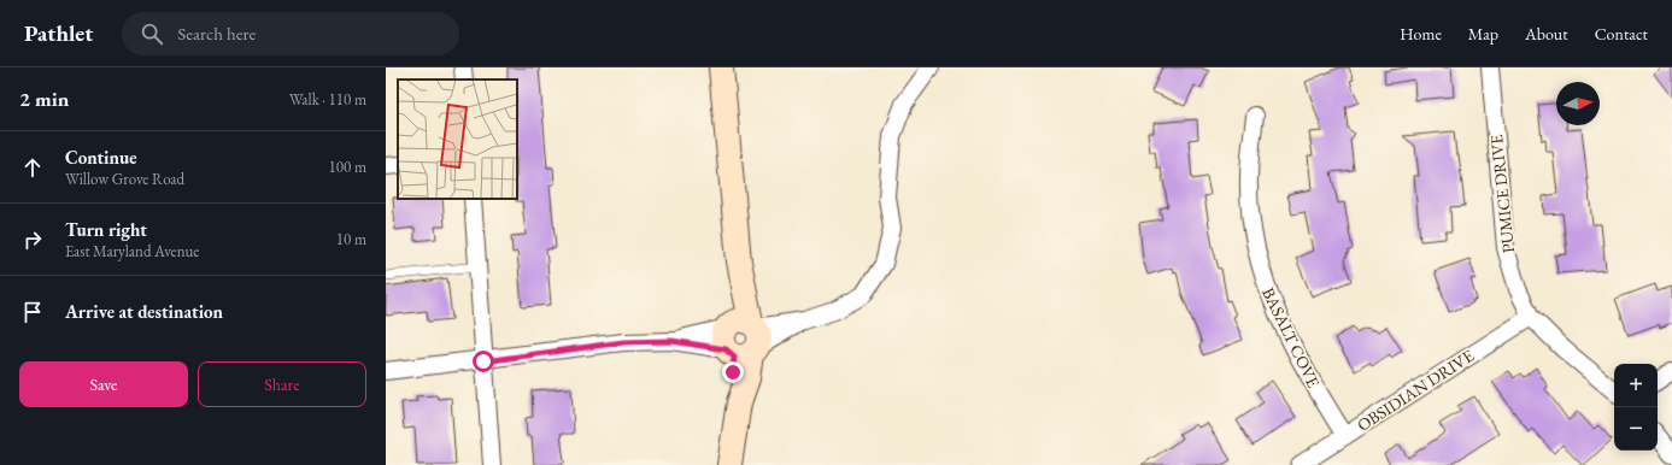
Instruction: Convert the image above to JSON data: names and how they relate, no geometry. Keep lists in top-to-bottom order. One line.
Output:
{"streets":{"street":["PUMICE DRIVE","BASALT COVE","OBSIDIAN DRIVE"]},"crossings":[["PUMICE DRIVE","OBSIDIAN DRIVE"],["BASALT COVE","OBSIDIAN DRIVE"]],"north":"right","page":{"header":"Pathlet","search":"Search here","nav":["Home","Map","About","Contact"],"heading":["2 min","Walk · 110 m"],"list":[["Continue","Willow Grove Road","100 m"],["Turn right","East Maryland Avenue","10 m"],"Arrive at destination"],"buttons":["Save","Share"],"map_buttons":["+","−"]}}
